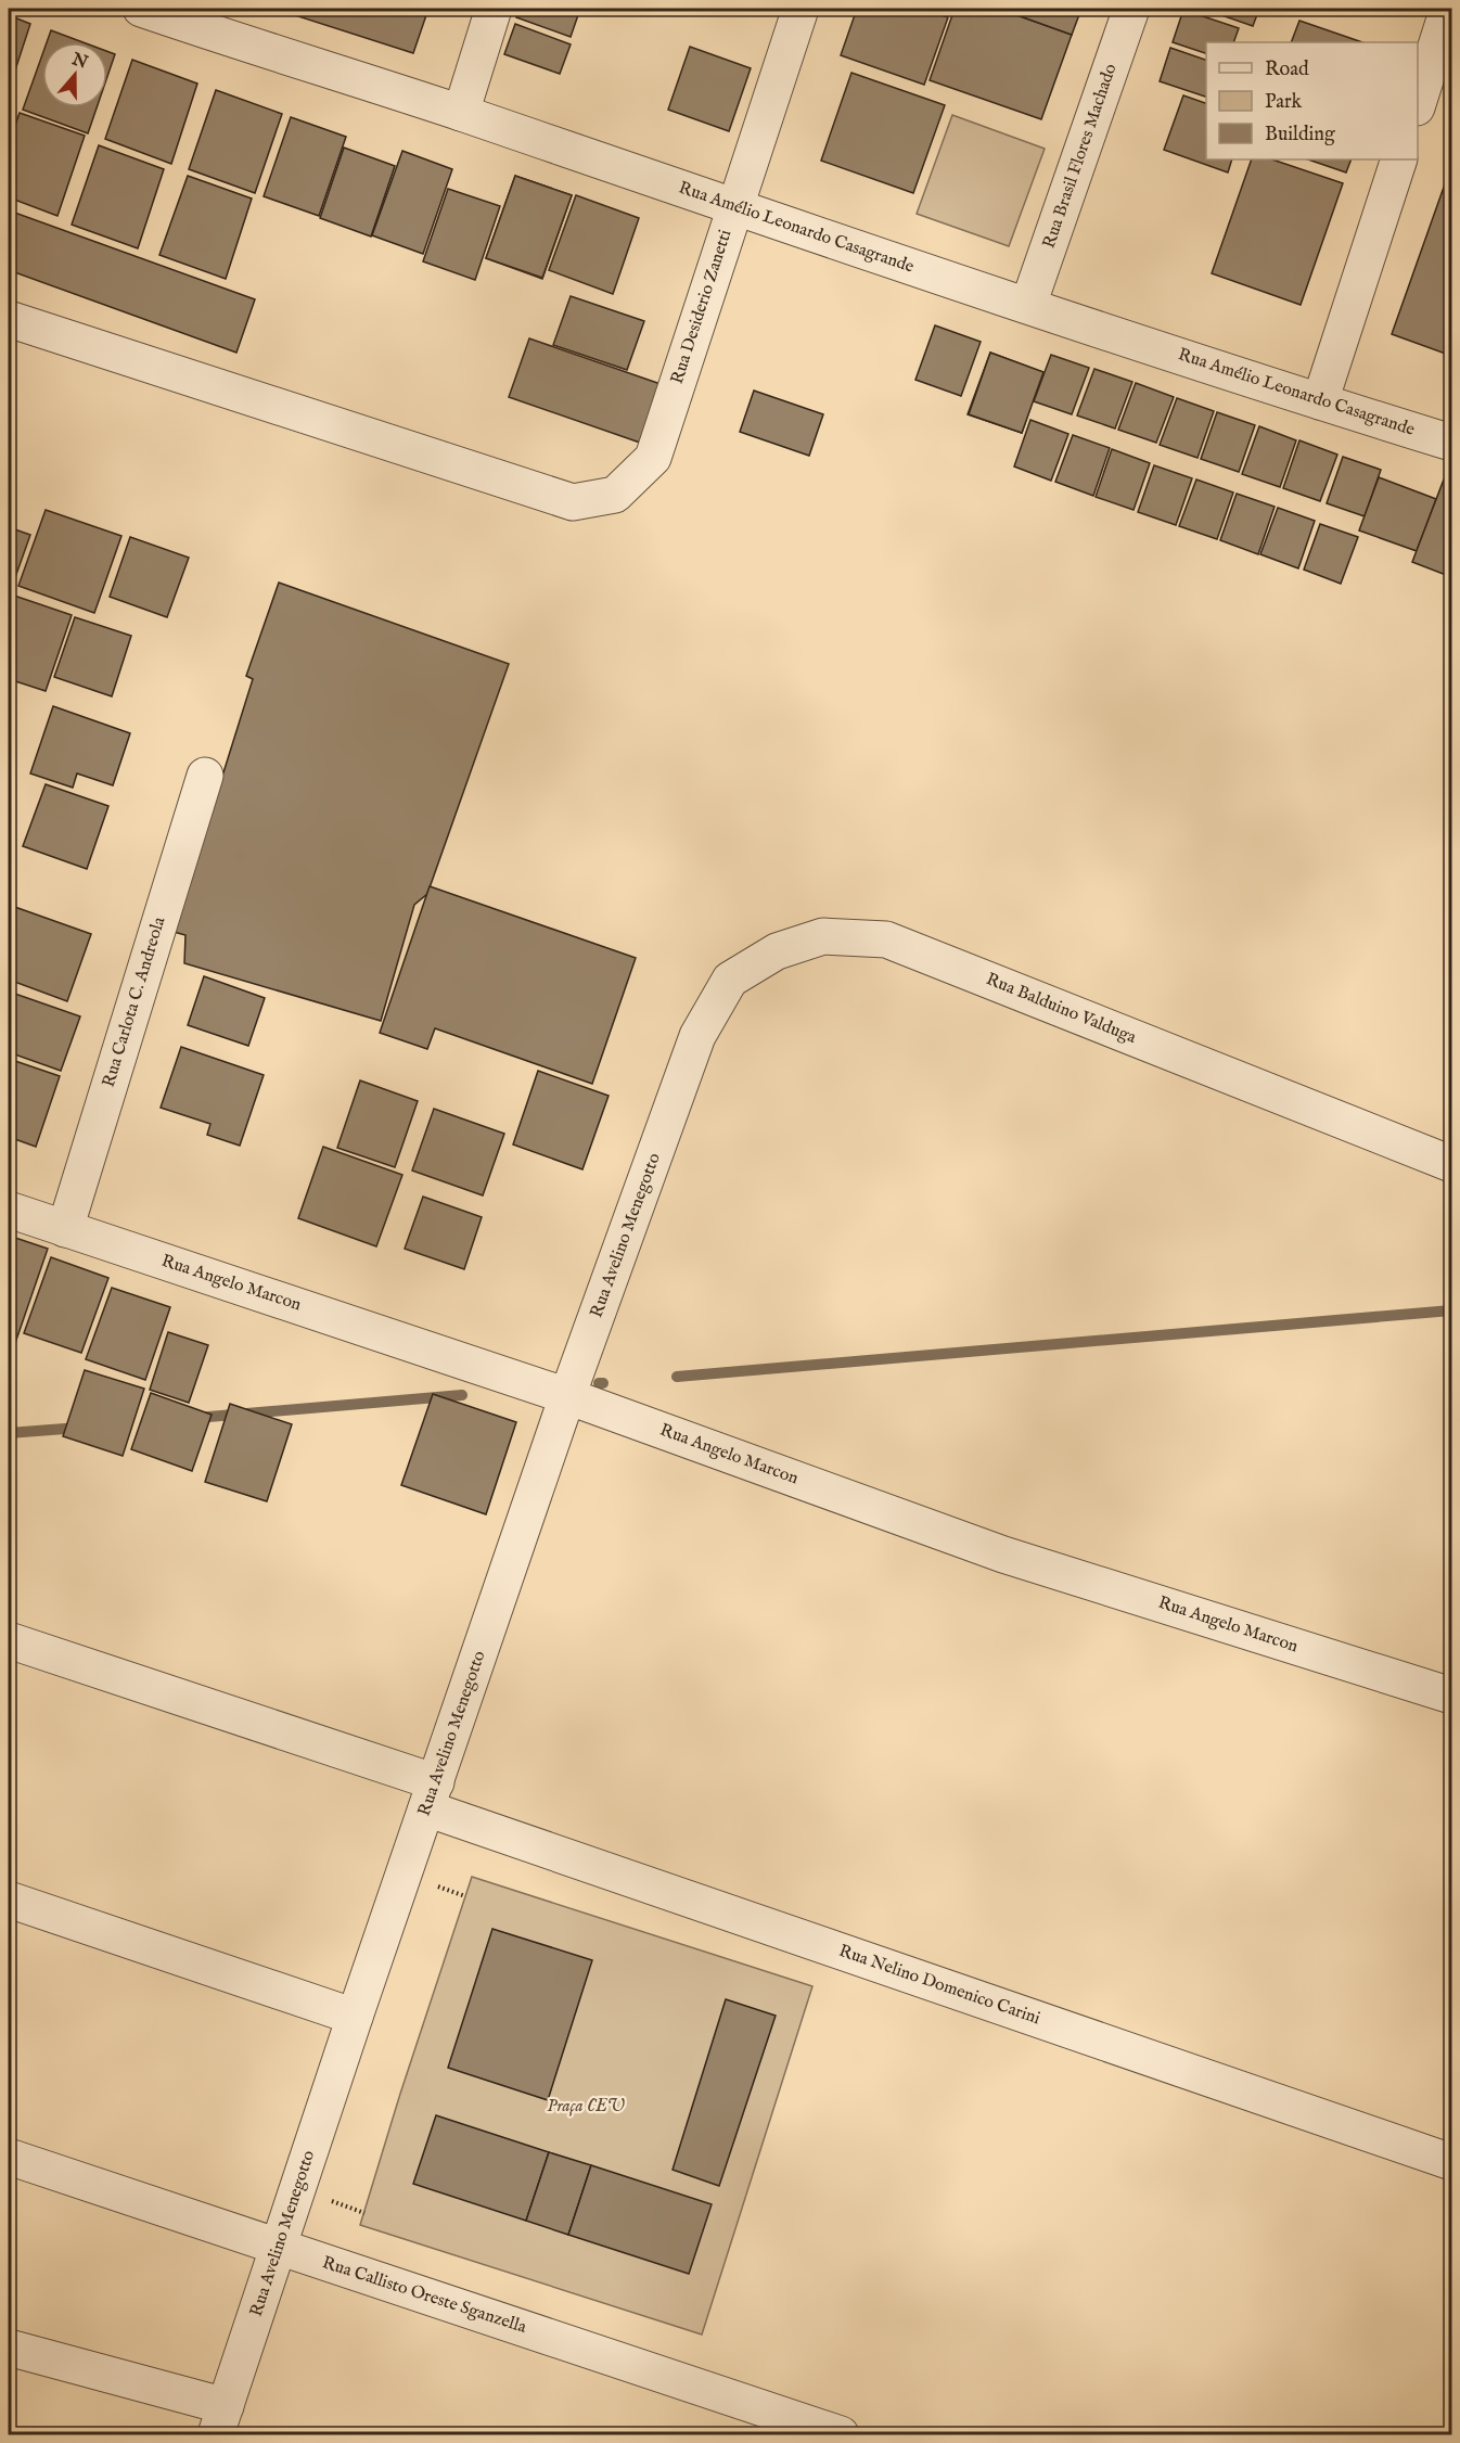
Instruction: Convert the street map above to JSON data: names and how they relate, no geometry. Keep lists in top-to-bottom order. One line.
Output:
{"streets":{"street":["Rua Brasil Flores Machado","Rua Amélio Leonardo Casagrande","Rua Desiderio Zanetti","Rua Carlota C. Andreola","Rua Balduino Valduga","Rua Avelino Menegotto","Rua Angelo Marcon","Rua Nelino Domenico Carini","Rua Callisto Oreste Sganzella"]},"crossings":[["Rua Brasil Flores Machado","Rua Amélio Leonardo Casagrande"],["Rua Amélio Leonardo Casagrande","Rua Desiderio Zanetti"],["Rua Carlota C. Andreola","Rua Angelo Marcon"],["Rua Balduino Valduga","Rua Avelino Menegotto"],["Rua Avelino Menegotto","Rua Angelo Marcon"],["Rua Avelino Menegotto","Rua Nelino Domenico Carini"],["Rua Avelino Menegotto","Rua Callisto Oreste Sganzella"]],"parks":["Praça CEU"],"legend":["Road","Park","Building"],"north":"top"}
